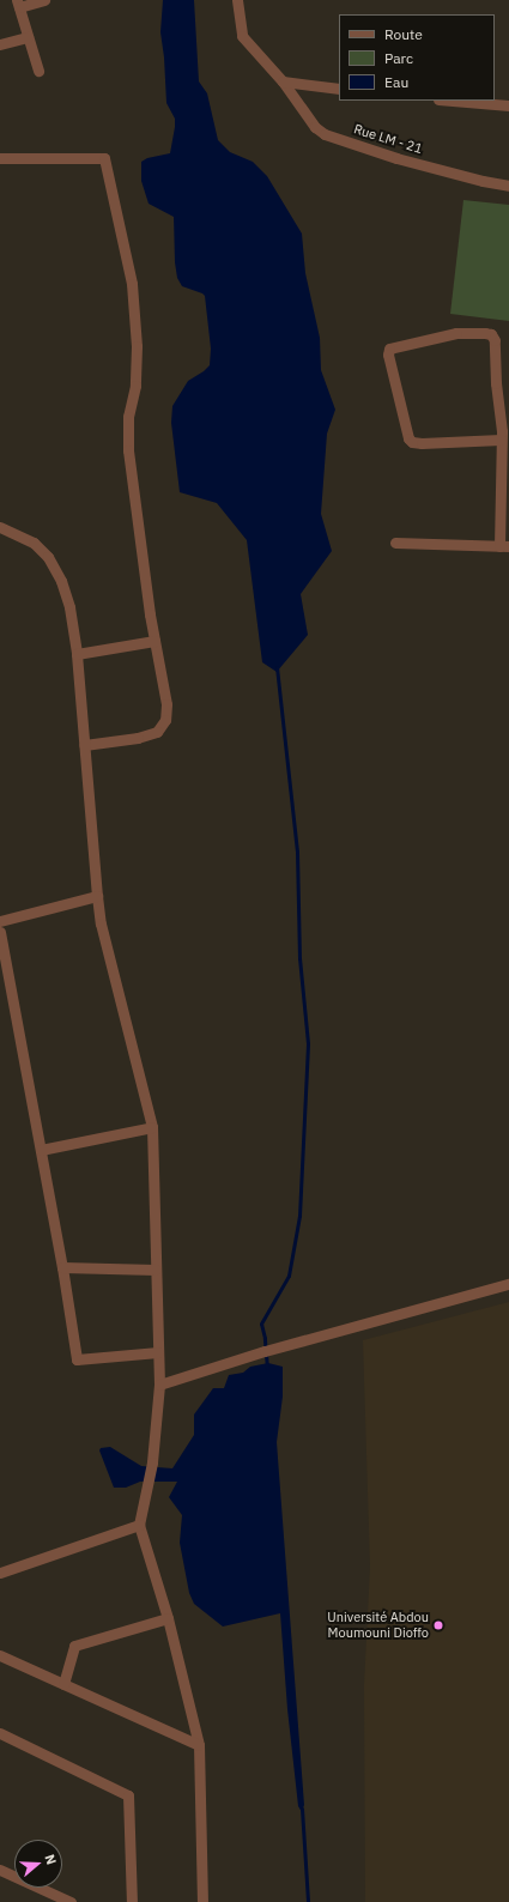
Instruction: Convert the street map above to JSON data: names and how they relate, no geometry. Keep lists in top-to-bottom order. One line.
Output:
{"streets":{"street":["Rue LM - 21"]},"places":["Université Abdou Moumouni Dioffo"],"legend":["Route","Parc","Eau"],"north":"right"}
